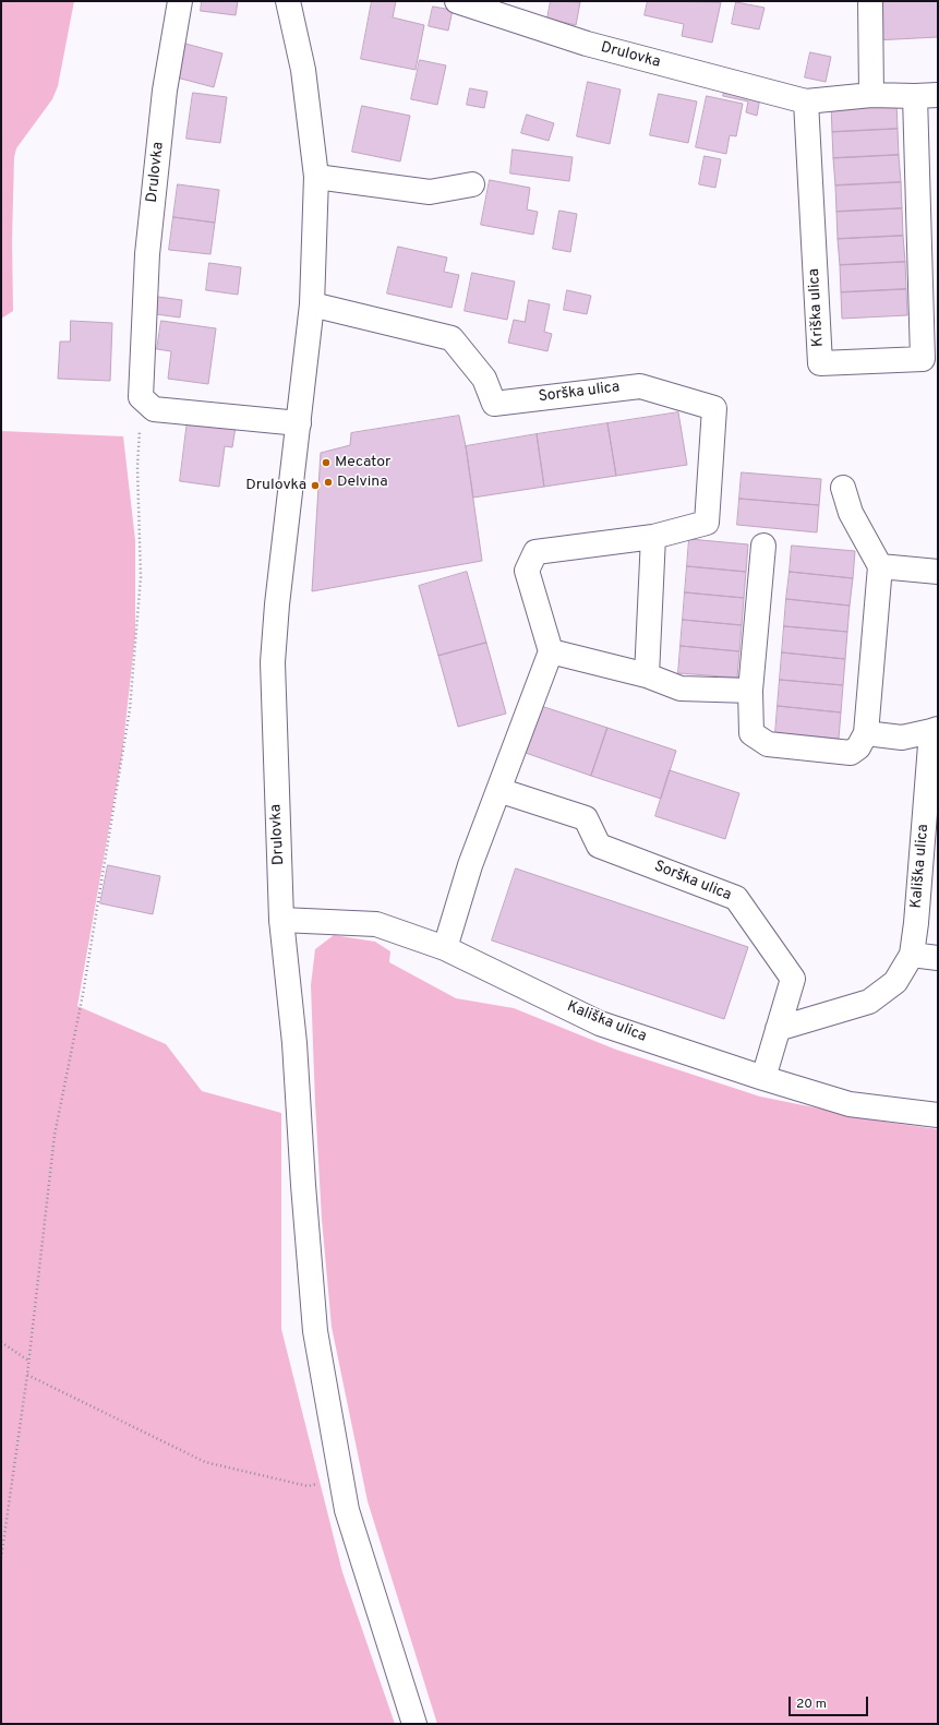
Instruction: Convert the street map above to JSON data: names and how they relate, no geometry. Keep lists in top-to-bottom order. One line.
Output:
{"streets":{"street":["Drulovka","Kriška ulica","Sorška ulica","Kališka ulica"]},"crossings":[["Drulovka","Kriška ulica"],["Drulovka","Sorška ulica"],["Drulovka","Kališka ulica"],["Sorška ulica","Kališka ulica"]],"places":["Mecator","Delvina","Drulovka"],"scale_bar":"20 m"}
